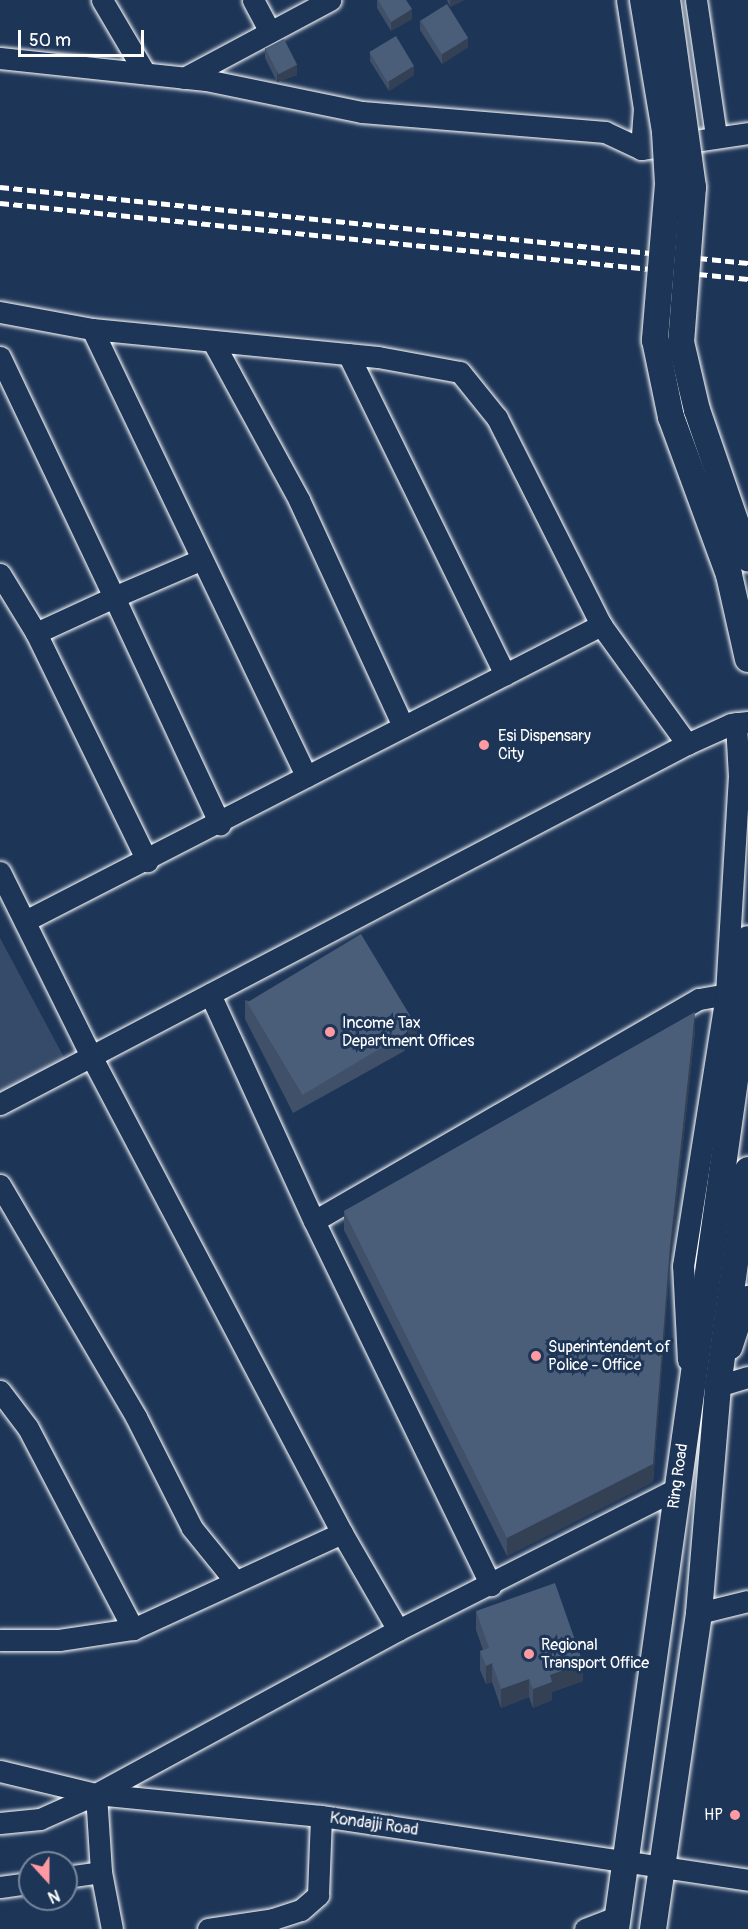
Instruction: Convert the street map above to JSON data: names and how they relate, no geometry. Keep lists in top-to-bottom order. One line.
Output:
{"streets":{"main road":["Ring Road"],"street":["Kondajji Road"]},"crossings":[["Ring Road","Kondajji Road"]],"places":["Esi Dispensary City","Income Tax Department Offices","Superintendent of Police - Office","Regional Transport Office","HP"],"scale_bar":"50 m","north":"bottom"}
